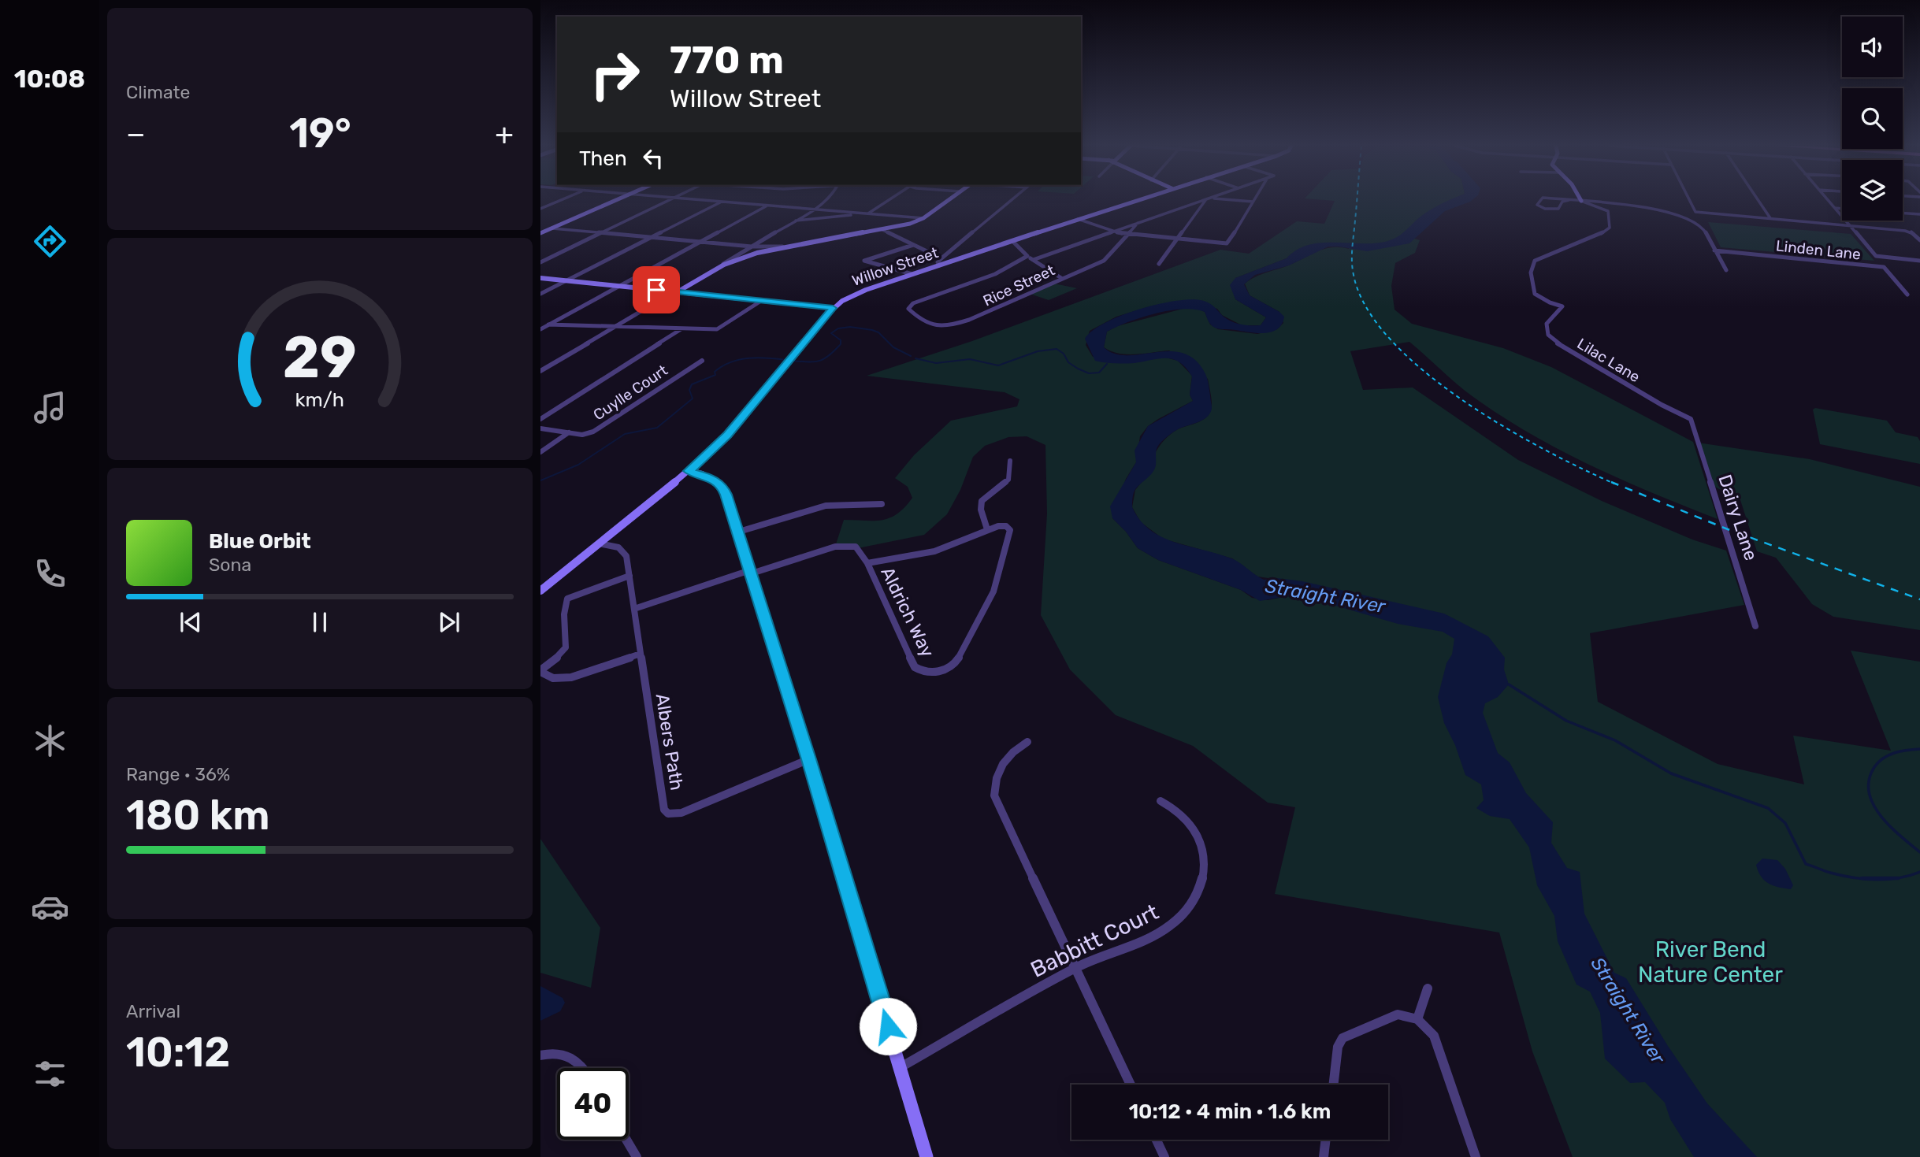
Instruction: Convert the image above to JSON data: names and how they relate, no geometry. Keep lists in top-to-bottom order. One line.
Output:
{"streets":{"street":["Linden Lane","Willow Street","Rice Street","Lilac Lane","Cuylle Court","Dairy Lane","Aldrich Way","Albers Path","Babbitt Court"]},"crossings":[["Willow Street","Albers Path"],["Lilac Lane","Dairy Lane"],["Aldrich Way","Albers Path"]],"water":["Straight River"],"parks":["River Bend Nature Center"],"page":{"tabs":"10:08","tile":["Climate",["Range · 36%","180 km"],["Arrival","10:12"]],"turn":["770 m","Willow Street"],"heat":["−","19°","+"],"then":"Then","song":["Blue Orbit","Sona"],"limit":"40","trip":"10:12 · 4 min · 1.6 km","gauge":["29","km/h"]}}
